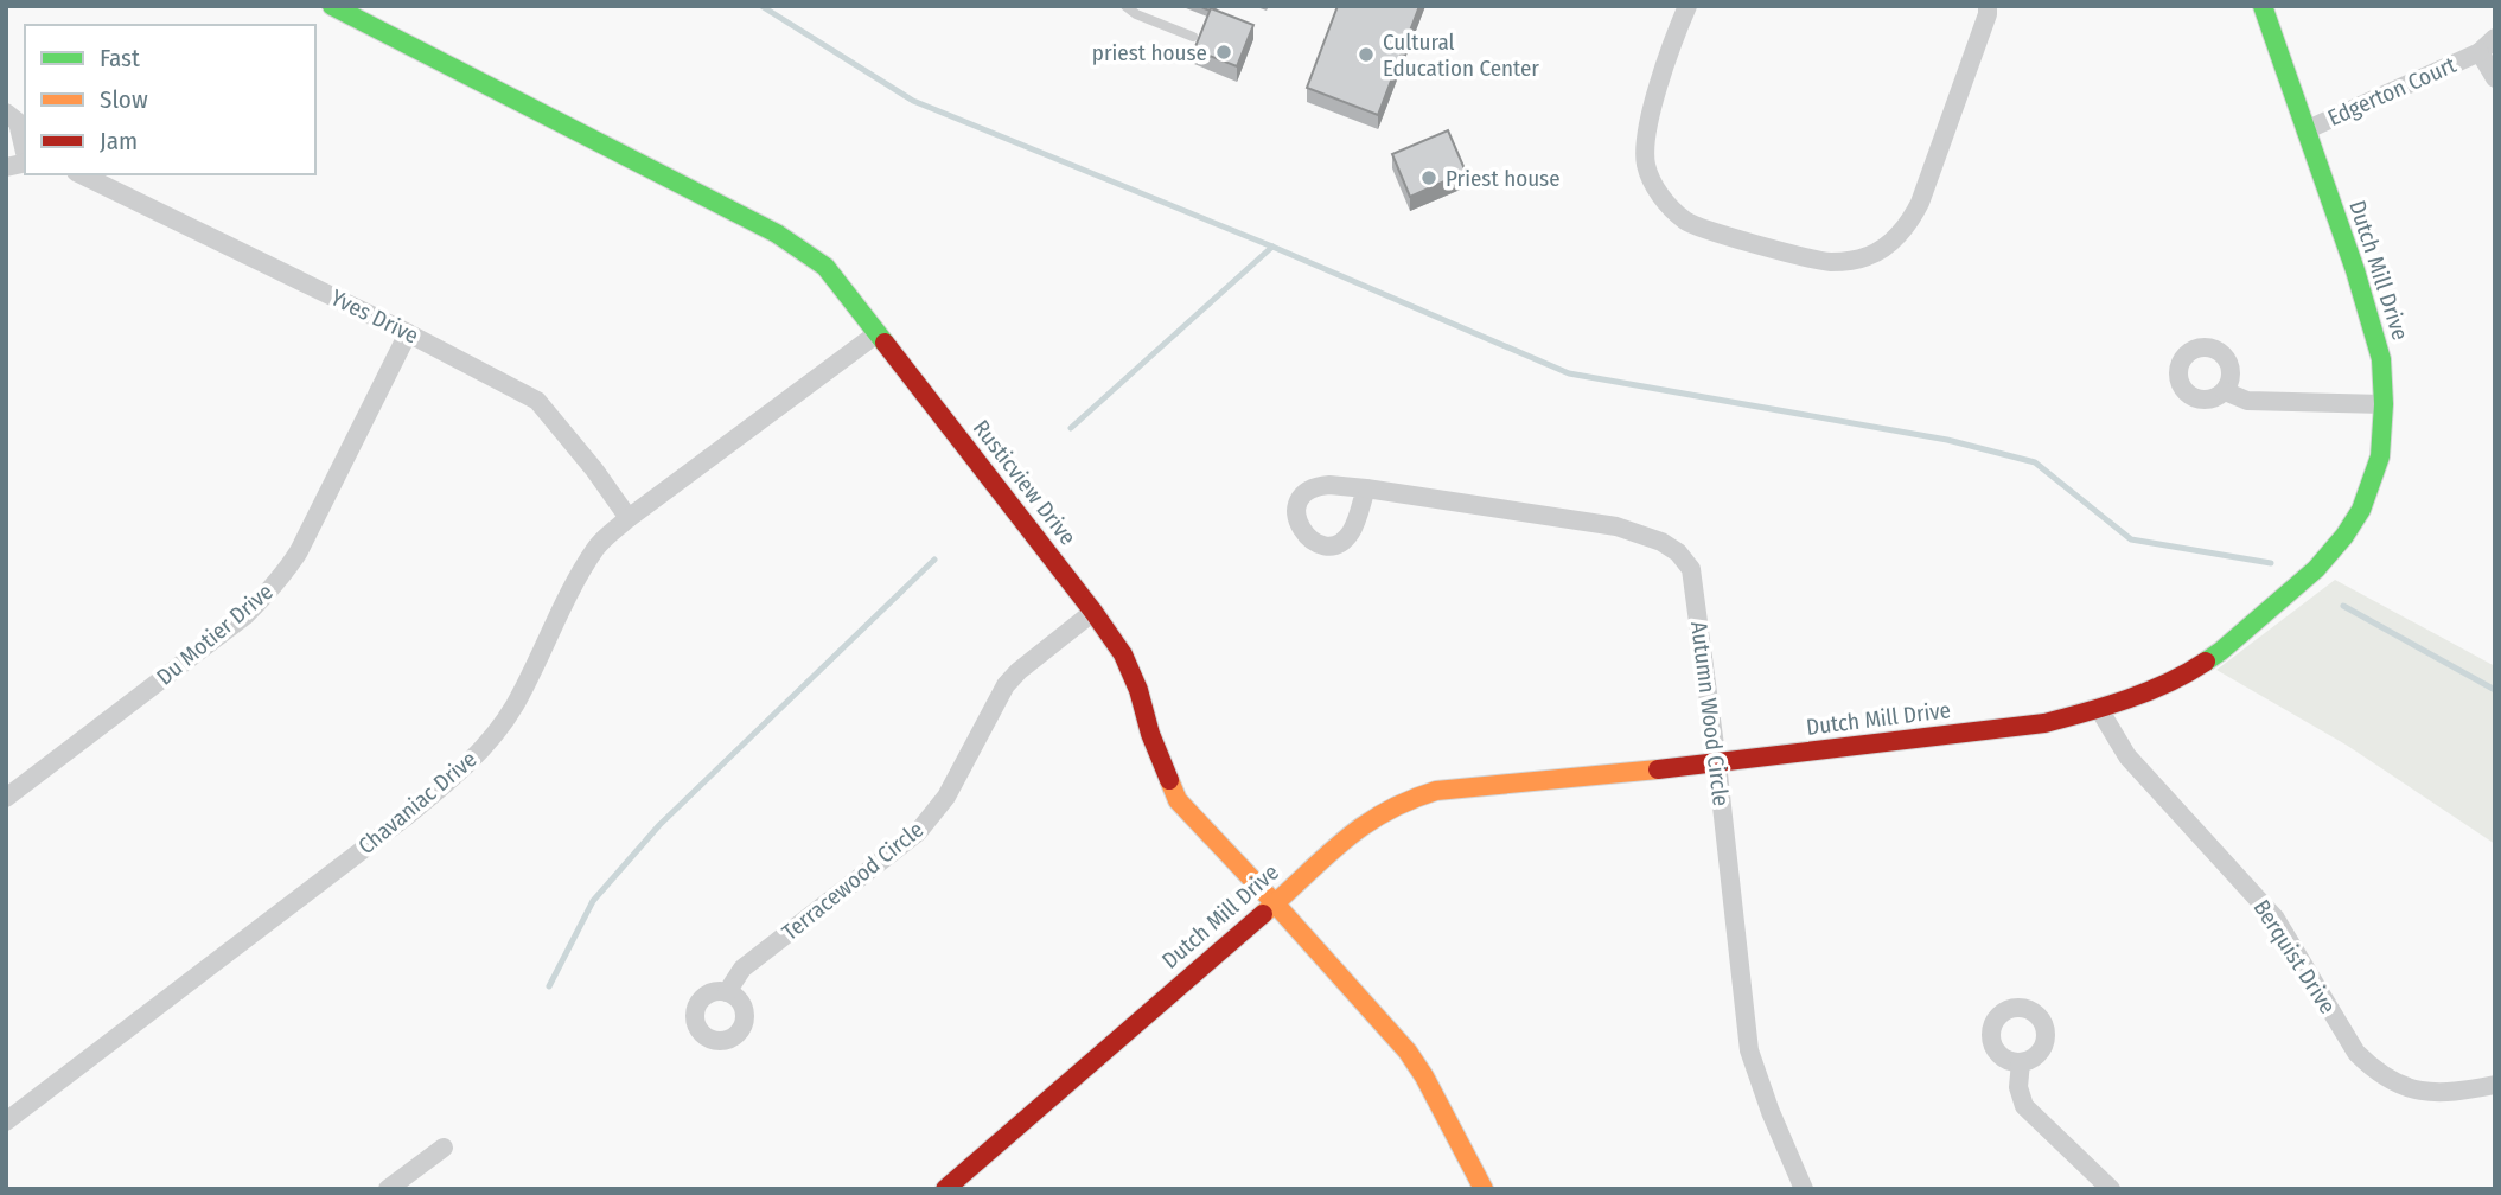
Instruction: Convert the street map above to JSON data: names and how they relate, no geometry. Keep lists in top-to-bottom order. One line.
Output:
{"streets":{"street":["Edgerton Court","Dutch Mill Drive","Yves Drive","Rusticview Drive","Du Motier Drive","Autumn Wood Circle","Chavaniac Drive","Terracewood Circle","Berquist Drive"]},"crossings":[["Edgerton Court","Dutch Mill Drive"],["Dutch Mill Drive","Rusticview Drive"],["Dutch Mill Drive","Autumn Wood Circle"],["Dutch Mill Drive","Berquist Drive"],["Yves Drive","Du Motier Drive"],["Yves Drive","Chavaniac Drive"],["Rusticview Drive","Chavaniac Drive"],["Rusticview Drive","Terracewood Circle"]],"places":["priest house","Cultural Education Center","Priest house"],"legend":["Fast","Slow","Jam"]}
